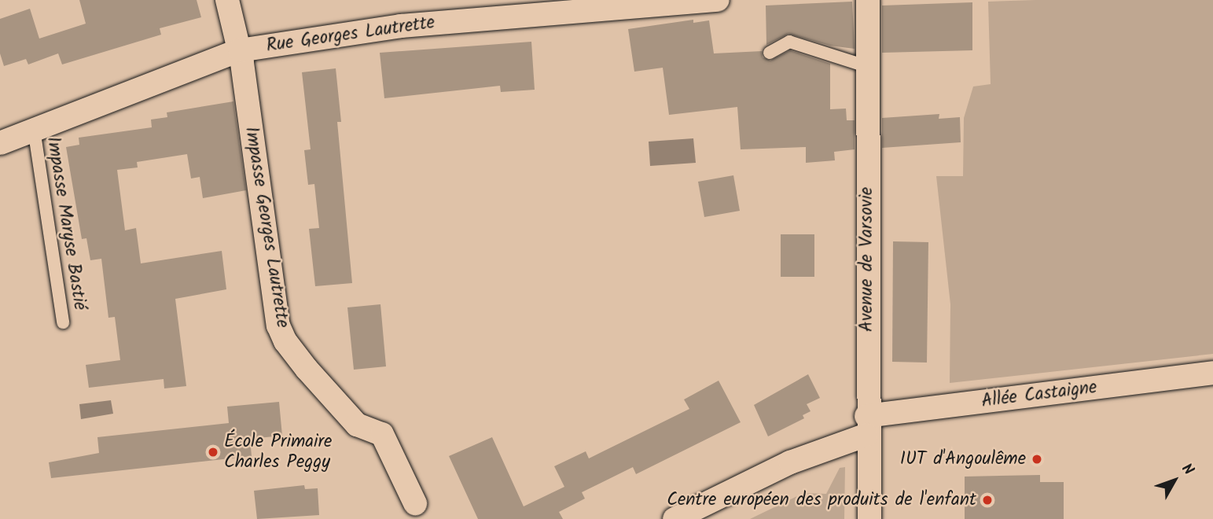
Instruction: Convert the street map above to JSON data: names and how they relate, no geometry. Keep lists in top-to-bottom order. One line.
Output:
{"streets":{"street":["Rue Georges Lautrette","Impasse Georges Lautrette","Avenue de Varsovie","Allée Castaigne"],"lane":["Impasse Maryse Bastié"]},"crossings":[["Rue Georges Lautrette","Impasse Maryse Bastié"],["Rue Georges Lautrette","Impasse Georges Lautrette"],["Avenue de Varsovie","Allée Castaigne"]],"places":["École Primaire Charles Peggy","IUT d'Angoulême","Centre européen des produits de l'enfant"],"north":"top right"}
